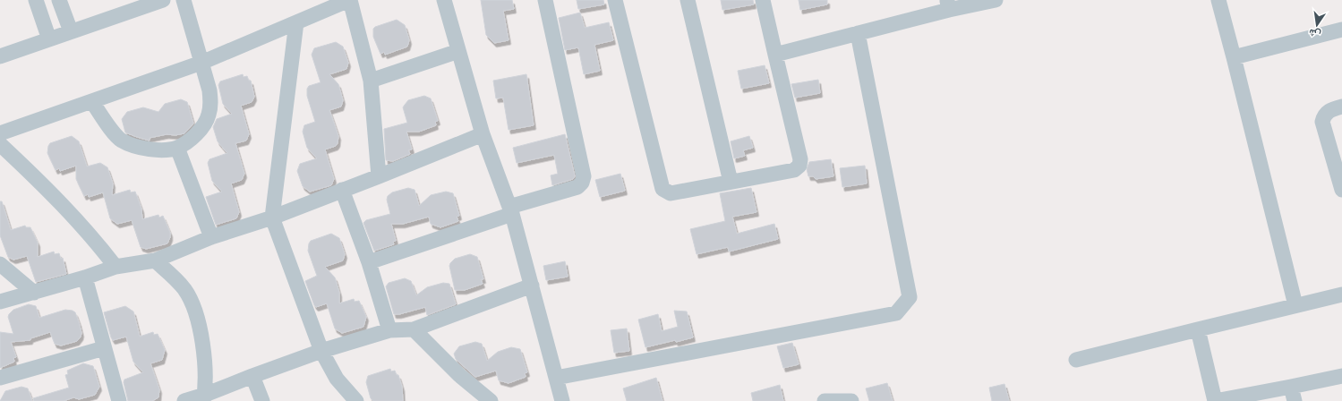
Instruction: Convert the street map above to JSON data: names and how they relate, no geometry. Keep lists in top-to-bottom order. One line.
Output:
{"north":"bottom"}
